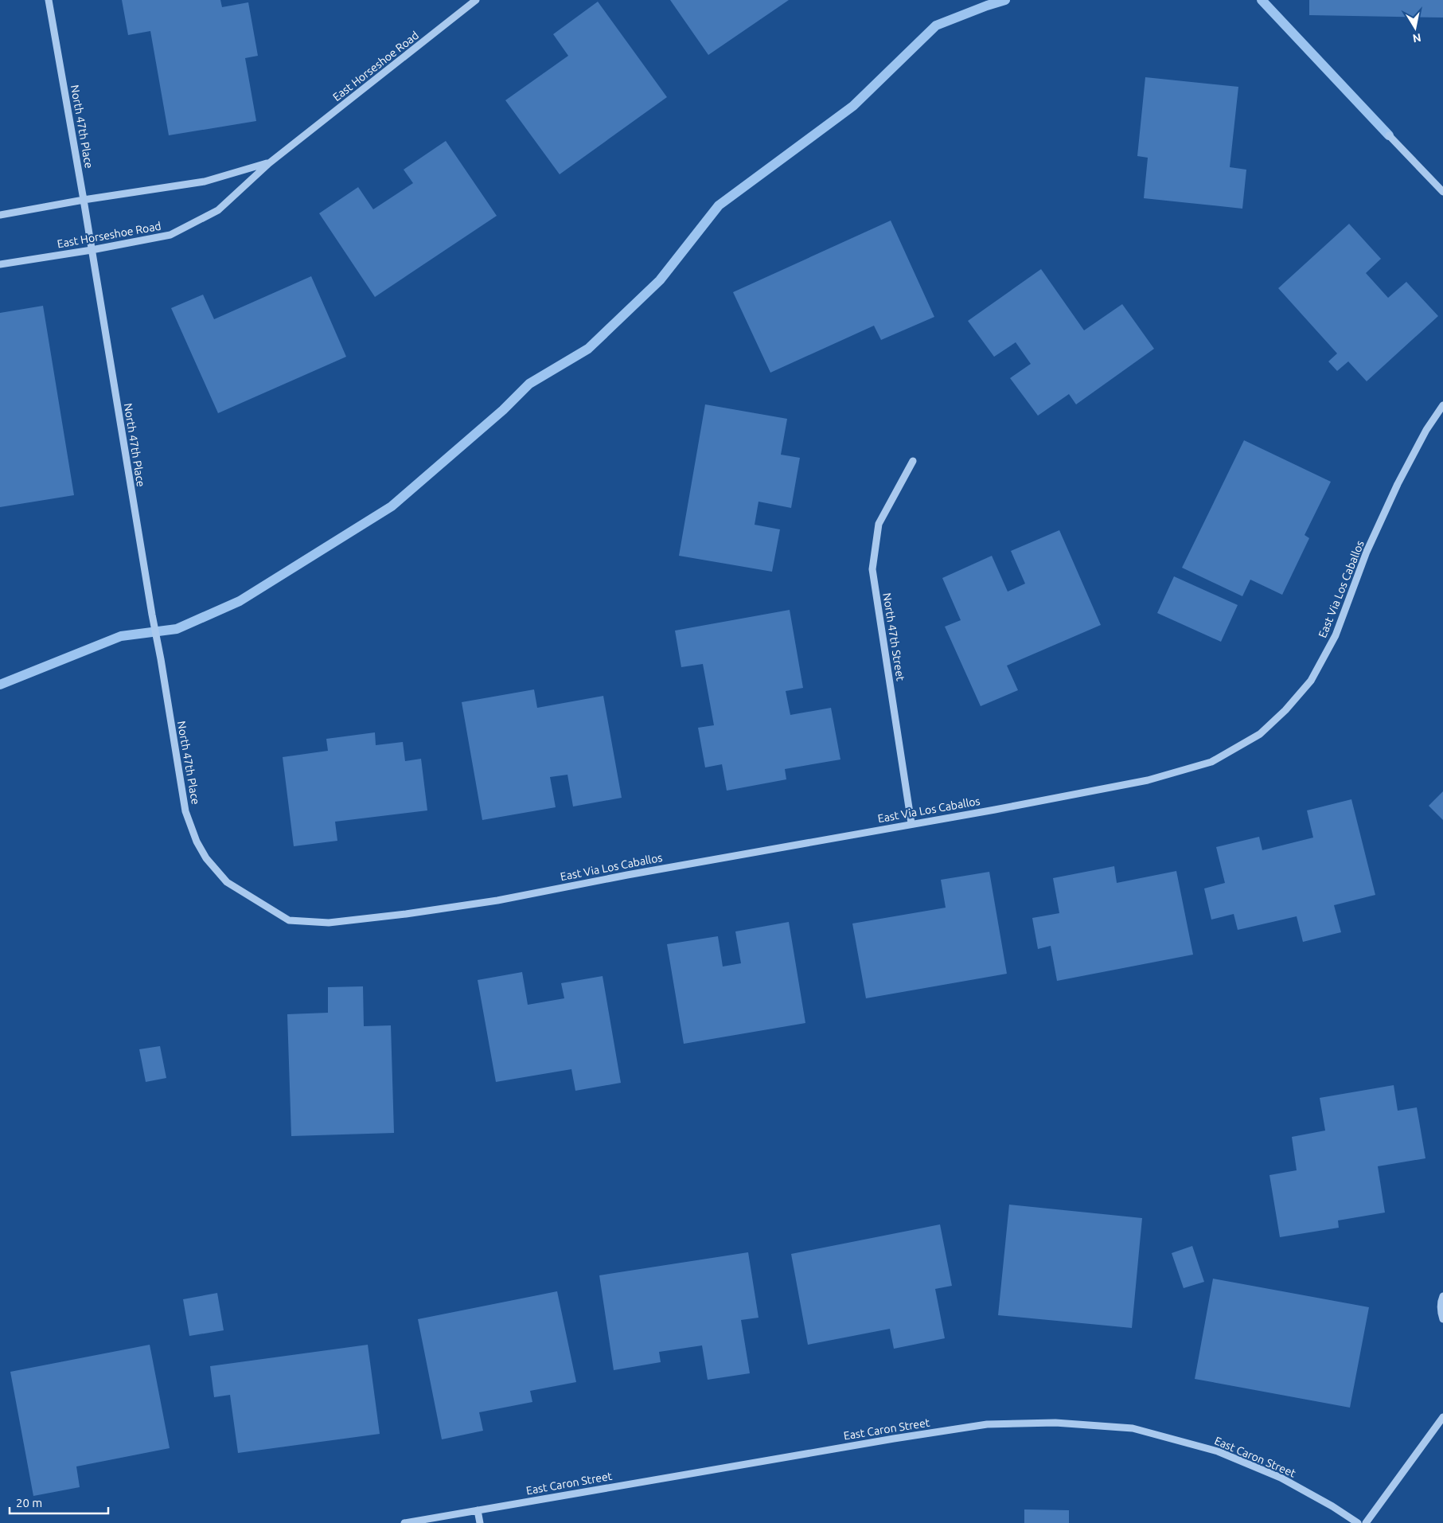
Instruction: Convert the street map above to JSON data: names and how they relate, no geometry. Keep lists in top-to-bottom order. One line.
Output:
{"streets":{"street":["East Horseshoe Road","North 47th Place","East Via Los Caballos","North 47th Street","East Caron Street"]},"crossings":[["East Horseshoe Road","North 47th Place"],["North 47th Place","East Via Los Caballos"],["East Via Los Caballos","North 47th Street"]],"scale_bar":"20 m","north":"bottom"}
